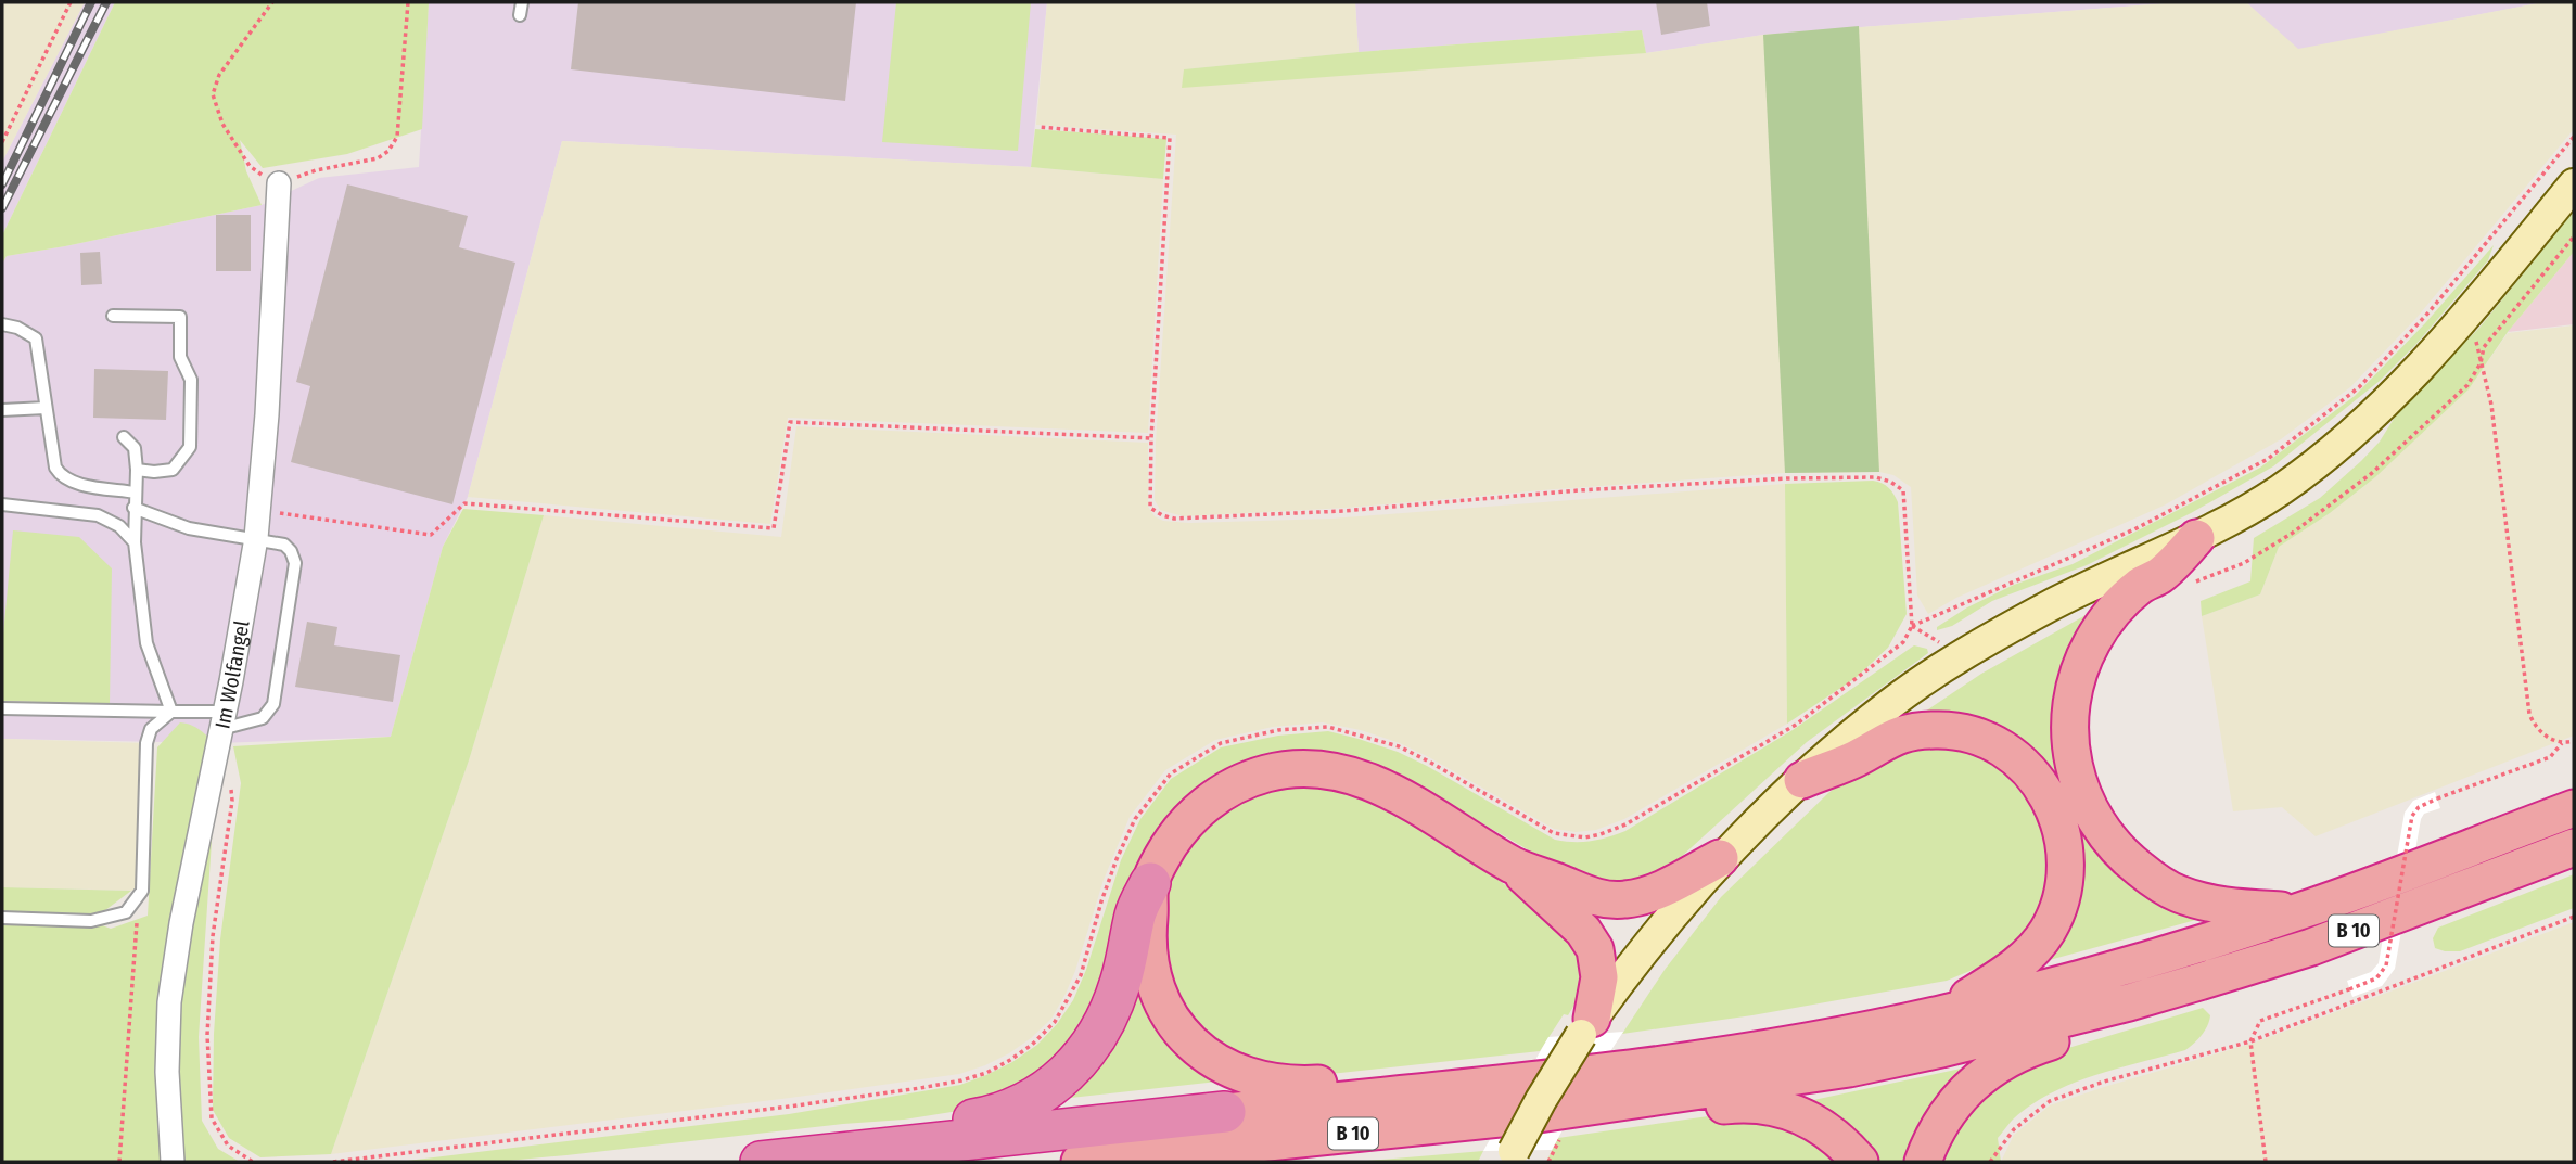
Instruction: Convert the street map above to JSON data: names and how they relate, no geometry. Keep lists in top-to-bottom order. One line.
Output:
{"streets":{"highway":["B 10"],"street":["Im Wolfangel"]}}
